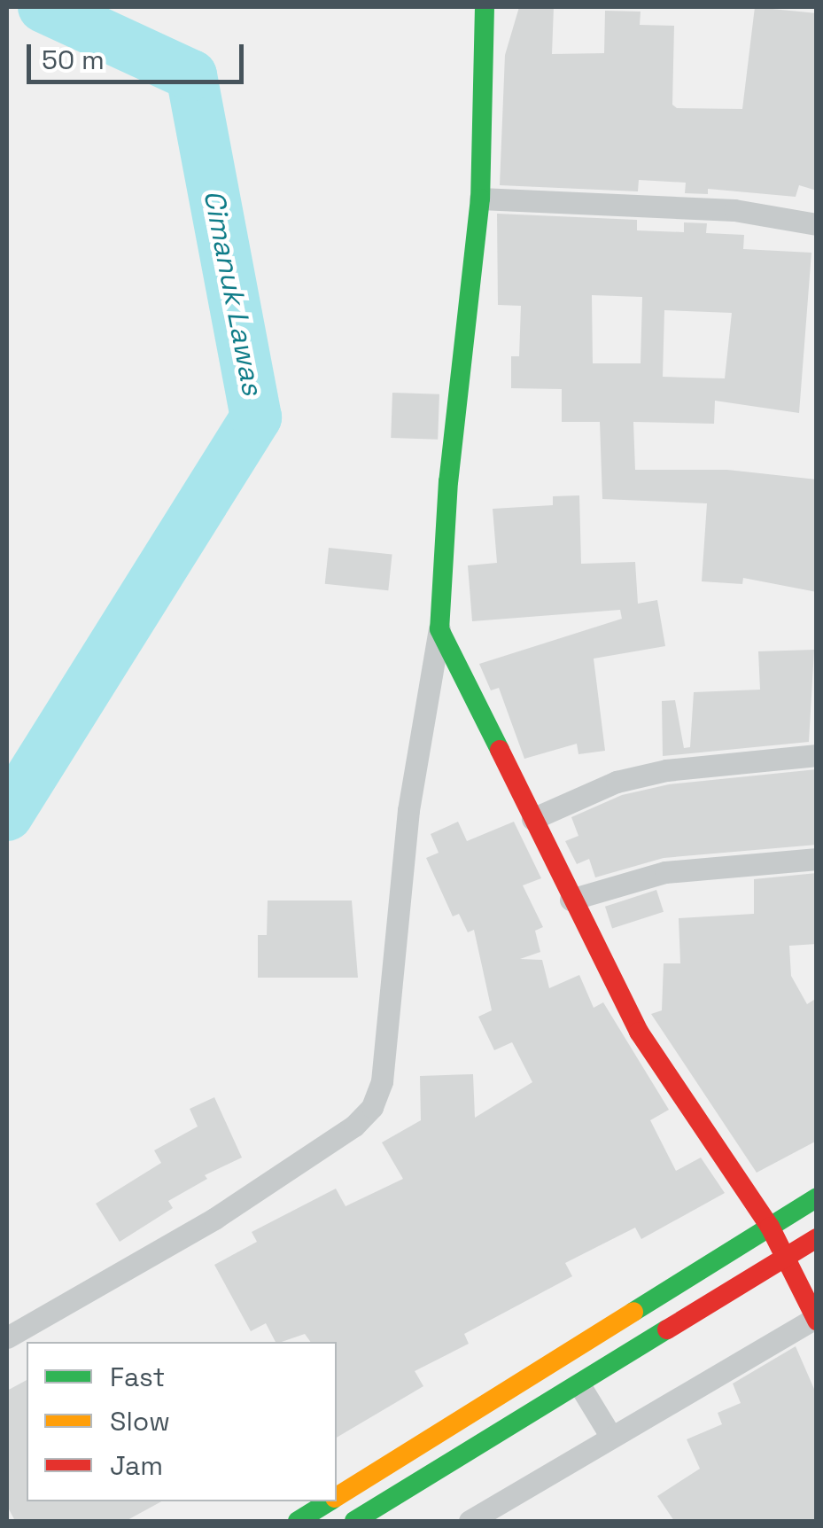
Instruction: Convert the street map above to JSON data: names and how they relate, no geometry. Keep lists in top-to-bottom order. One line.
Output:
{"water":["Cimanuk Lawas"],"legend":["Fast","Slow","Jam"],"scale_bar":"50 m"}
